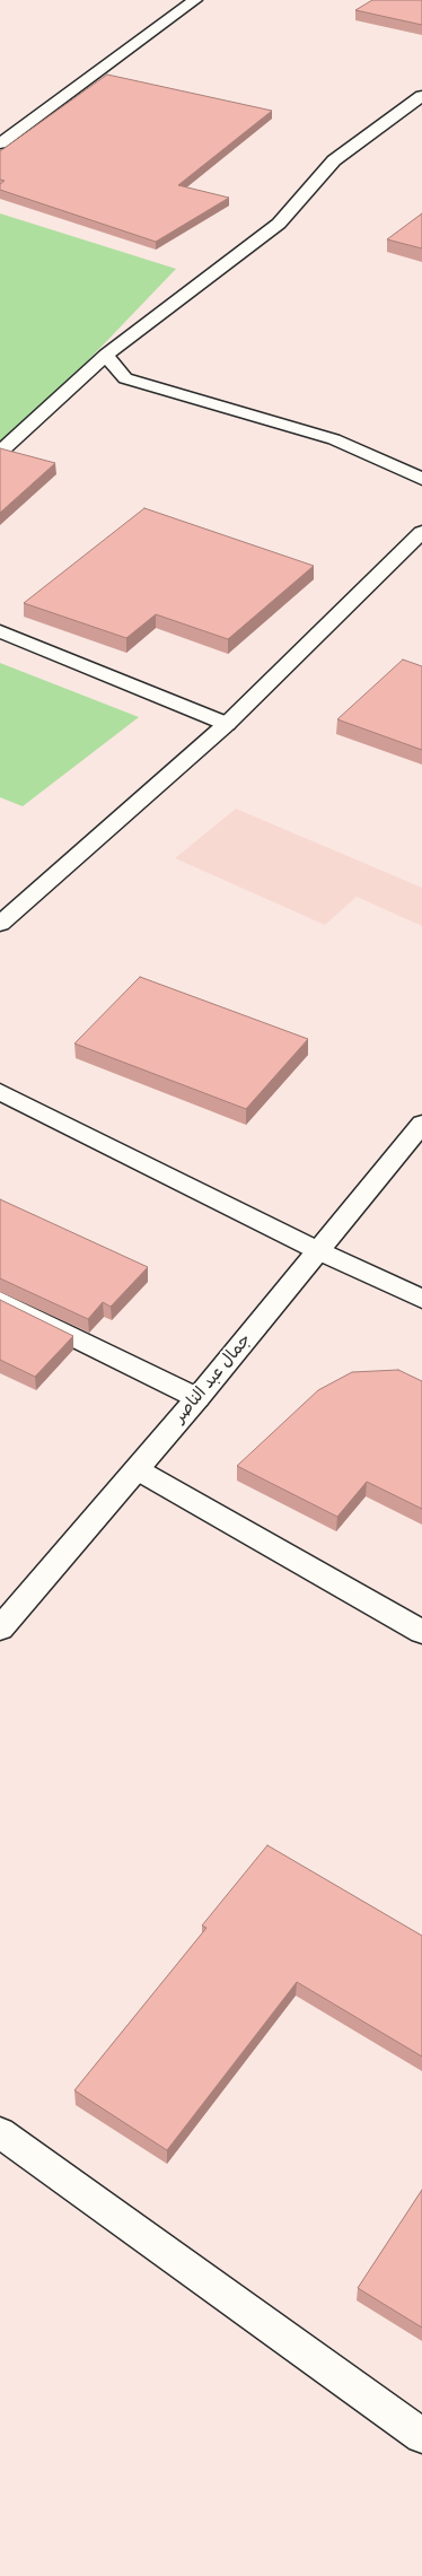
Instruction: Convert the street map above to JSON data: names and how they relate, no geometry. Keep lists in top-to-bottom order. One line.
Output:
{"streets":{"street":["جمال عبد الناصر"]}}
